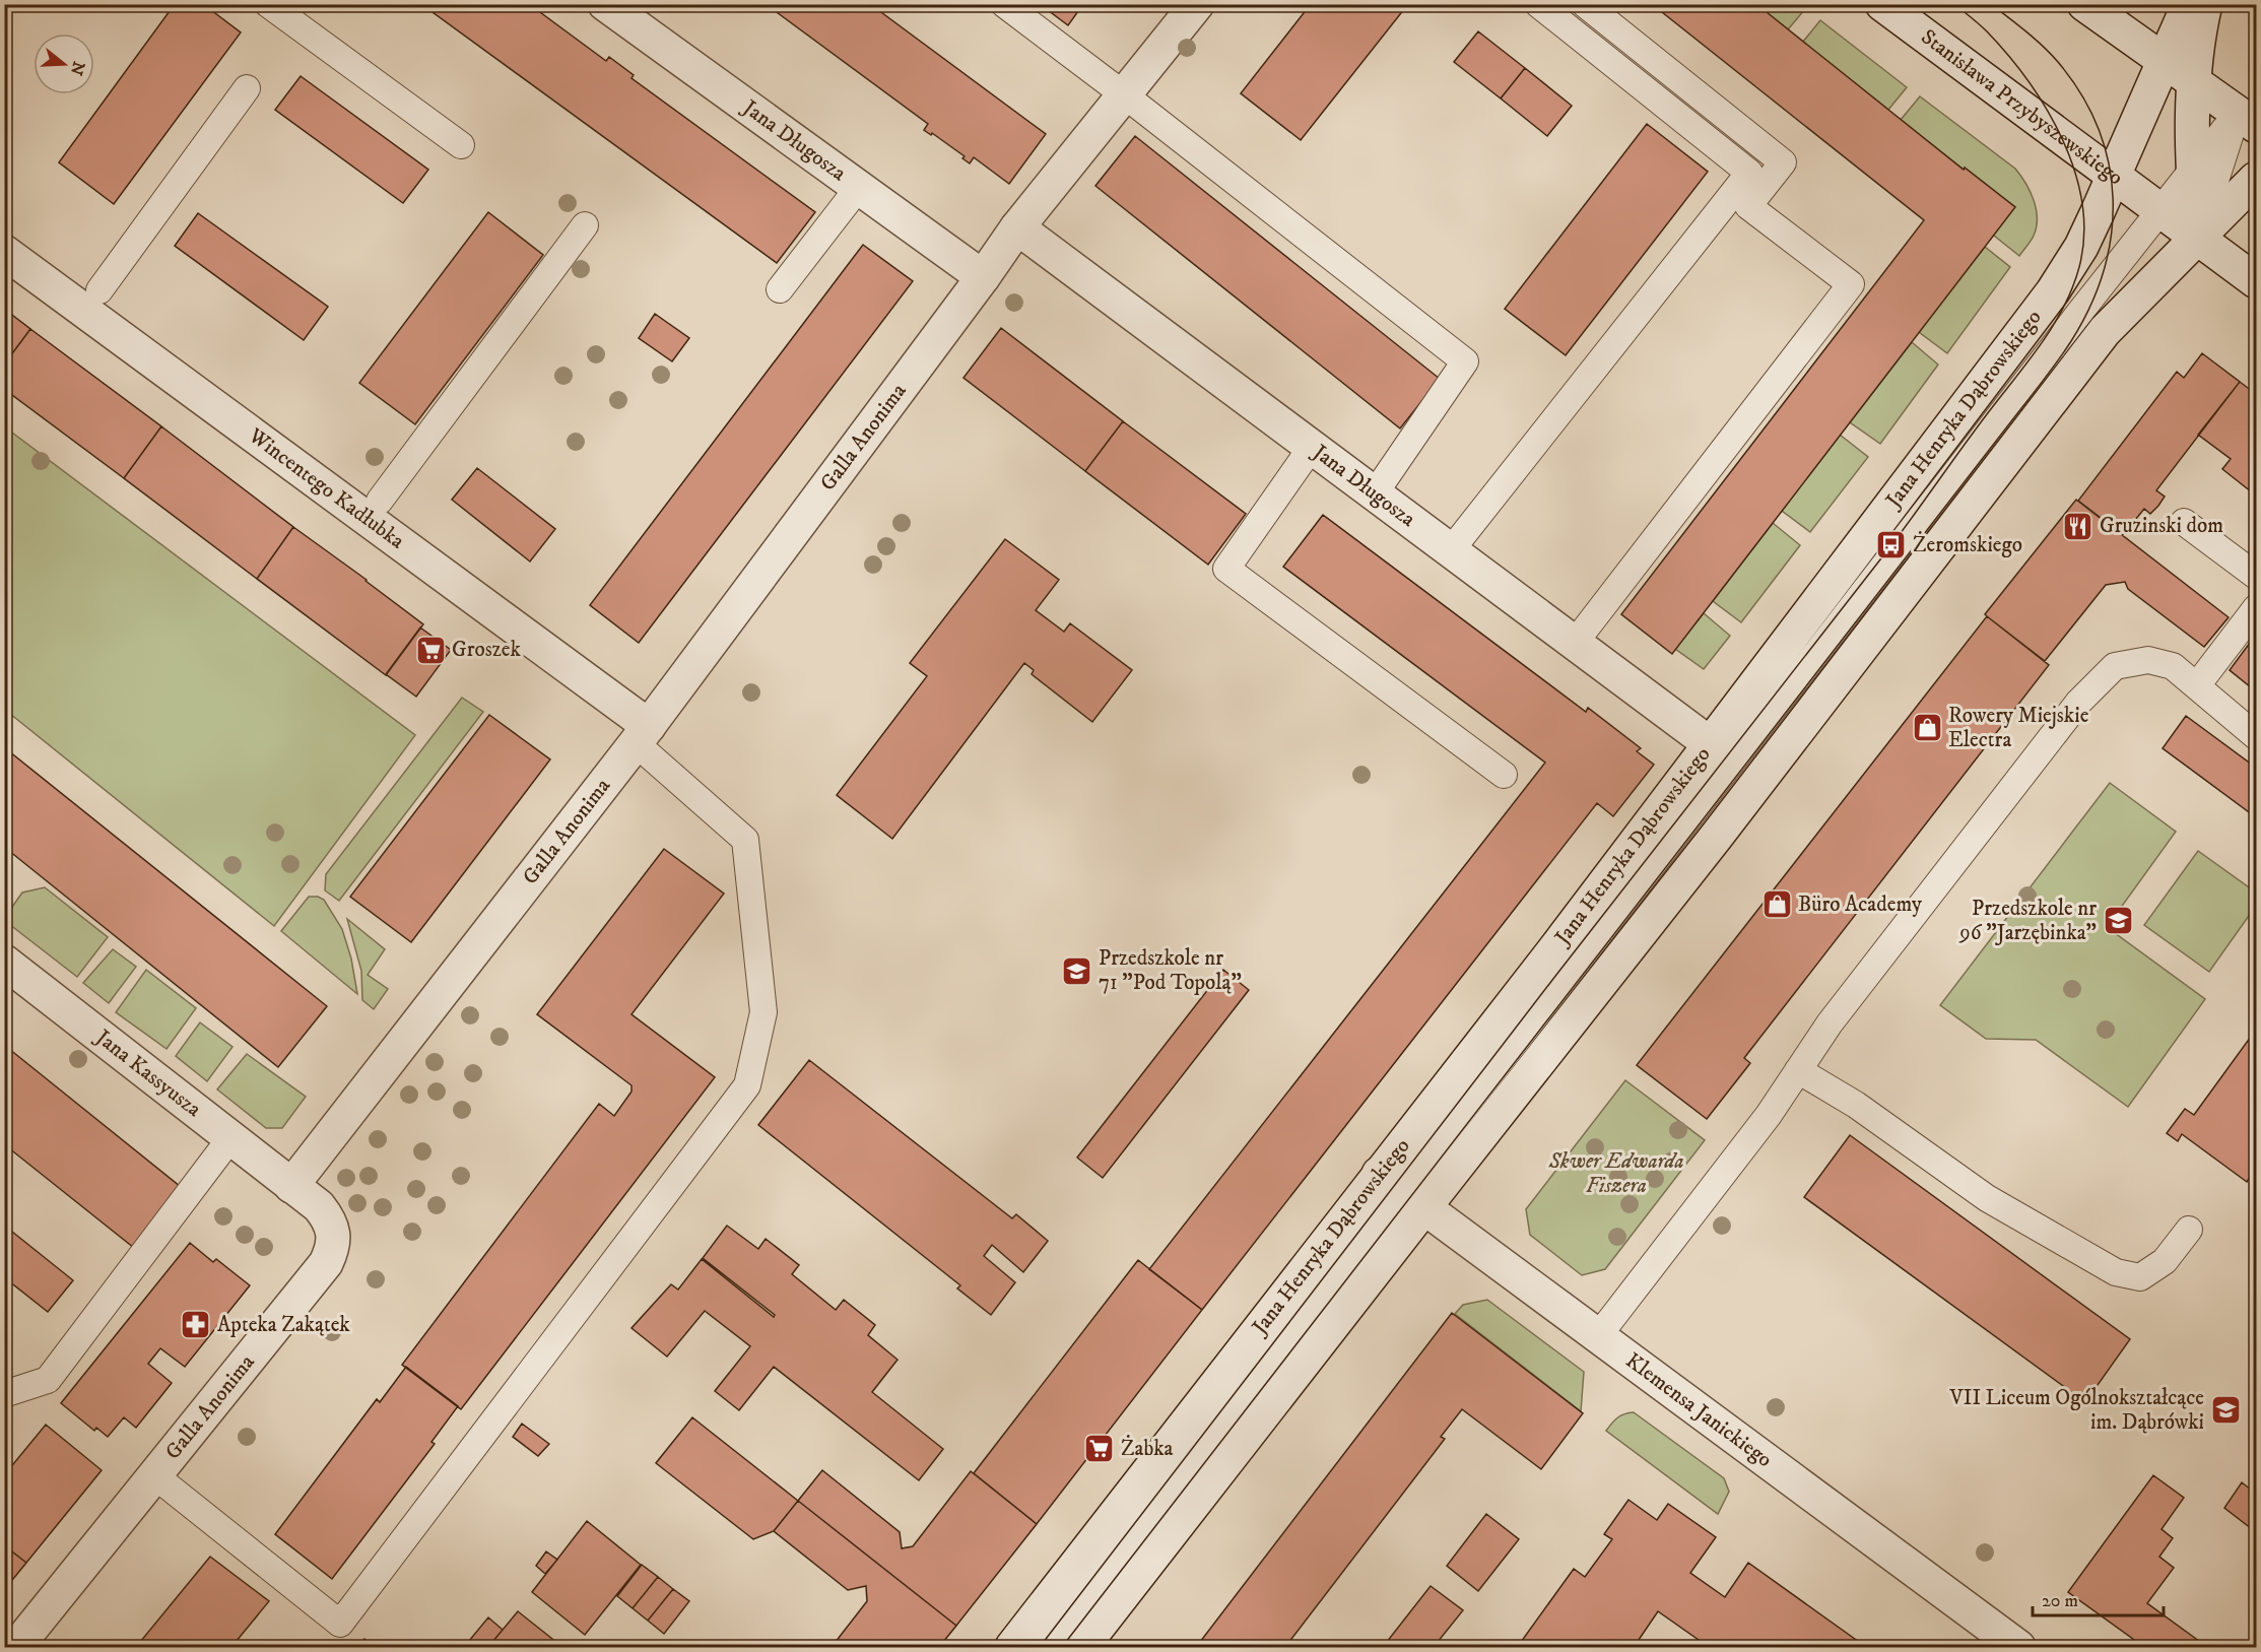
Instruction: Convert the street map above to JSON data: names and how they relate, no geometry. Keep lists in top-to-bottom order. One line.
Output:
{"streets":{"street":["Stanisława Przybyszewskiego","Jana Długosza","Jana Henryka Dąbrowskiego","Galla Anonima","Wincentego Kadłubka","Jana Kassyusza","Klemensa Janickiego"]},"crossings":[["Stanisława Przybyszewskiego","Jana Henryka Dąbrowskiego"],["Jana Długosza","Jana Henryka Dąbrowskiego"],["Jana Długosza","Galla Anonima"],["Jana Henryka Dąbrowskiego","Klemensa Janickiego"],["Galla Anonima","Wincentego Kadłubka"],["Galla Anonima","Jana Kassyusza"]],"parks":["Skwer Edwarda Fiszera"],"places":{"restaurant":["Gruzinski dom"],"bus stop":["Żeromskiego"],"supermarket":["Groszek","Żabka"],"shop":["Rowery Miejskie Electra","Büro Academy"],"school or university":["Przedszkole nr 96 \"Jarzębinka\"","Przedszkole nr 71 \"Pod Topolą\"","VII Liceum Ogólnokształcące im. Dąbrówki"],"pharmacy":["Apteka Zakątek"]},"scale_bar":"20 m","north":"right"}
